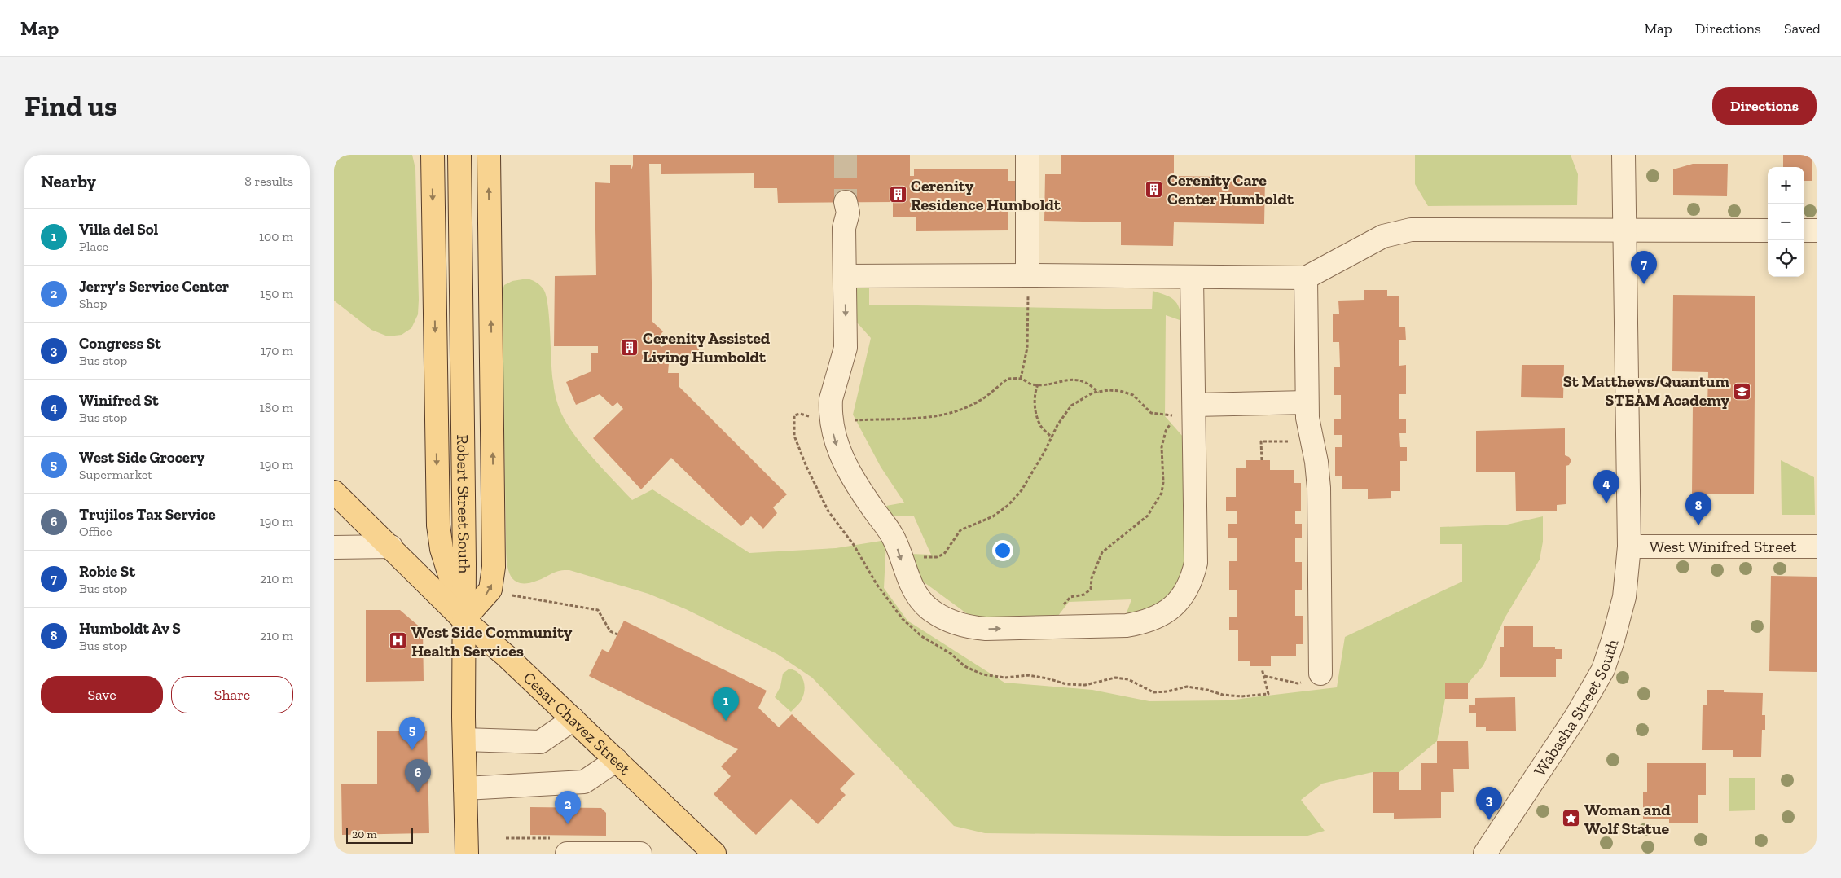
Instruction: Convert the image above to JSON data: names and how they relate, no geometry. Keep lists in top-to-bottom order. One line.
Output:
{"streets":{"main road":["Robert Street South","Cesar Chavez Street"],"street":["West Winifred Street","Wabasha Street South"]},"crossings":[["Robert Street South","Cesar Chavez Street"],["West Winifred Street","Wabasha Street South"]],"places":{"building":["Cerenity Care Center Humboldt","Cerenity Residence Humboldt","Cerenity Assisted Living Humboldt"],"school or university":["St Matthews/Quantum STEAM Academy"],"hospital":["West Side Community Health Services"],"place":["Woman and Wolf Statue"]},"scale_bar":"20 m","page":{"header":"Map","nav":["Map","Directions","Saved"],"buttons":["Directions",["Save","Share"]],"title":"Find us","heading":["Nearby","8 results"],"map_buttons":["+","−"],"list":[{"mark":"1","name":"Villa del Sol","note":"Place","value":"100 m"},{"mark":"2","name":"Jerry's Service Center","note":"Shop","value":"150 m"},{"mark":"3","name":"Congress St","note":"Bus stop","value":"170 m"},{"mark":"4","name":"Winifred St","note":"Bus stop","value":"180 m"},{"mark":"5","name":"West Side Grocery","note":"Supermarket","value":"190 m"},{"mark":"6","name":"Trujilos Tax Service","note":"Office","value":"190 m"},{"mark":"7","name":"Robie St","note":"Bus stop","value":"210 m"},{"mark":"8","name":"Humboldt Av S","note":"Bus stop","value":"210 m"}],"pins":["7","4","8","1","5","6","3","2"],"scale":"20 m"}}
